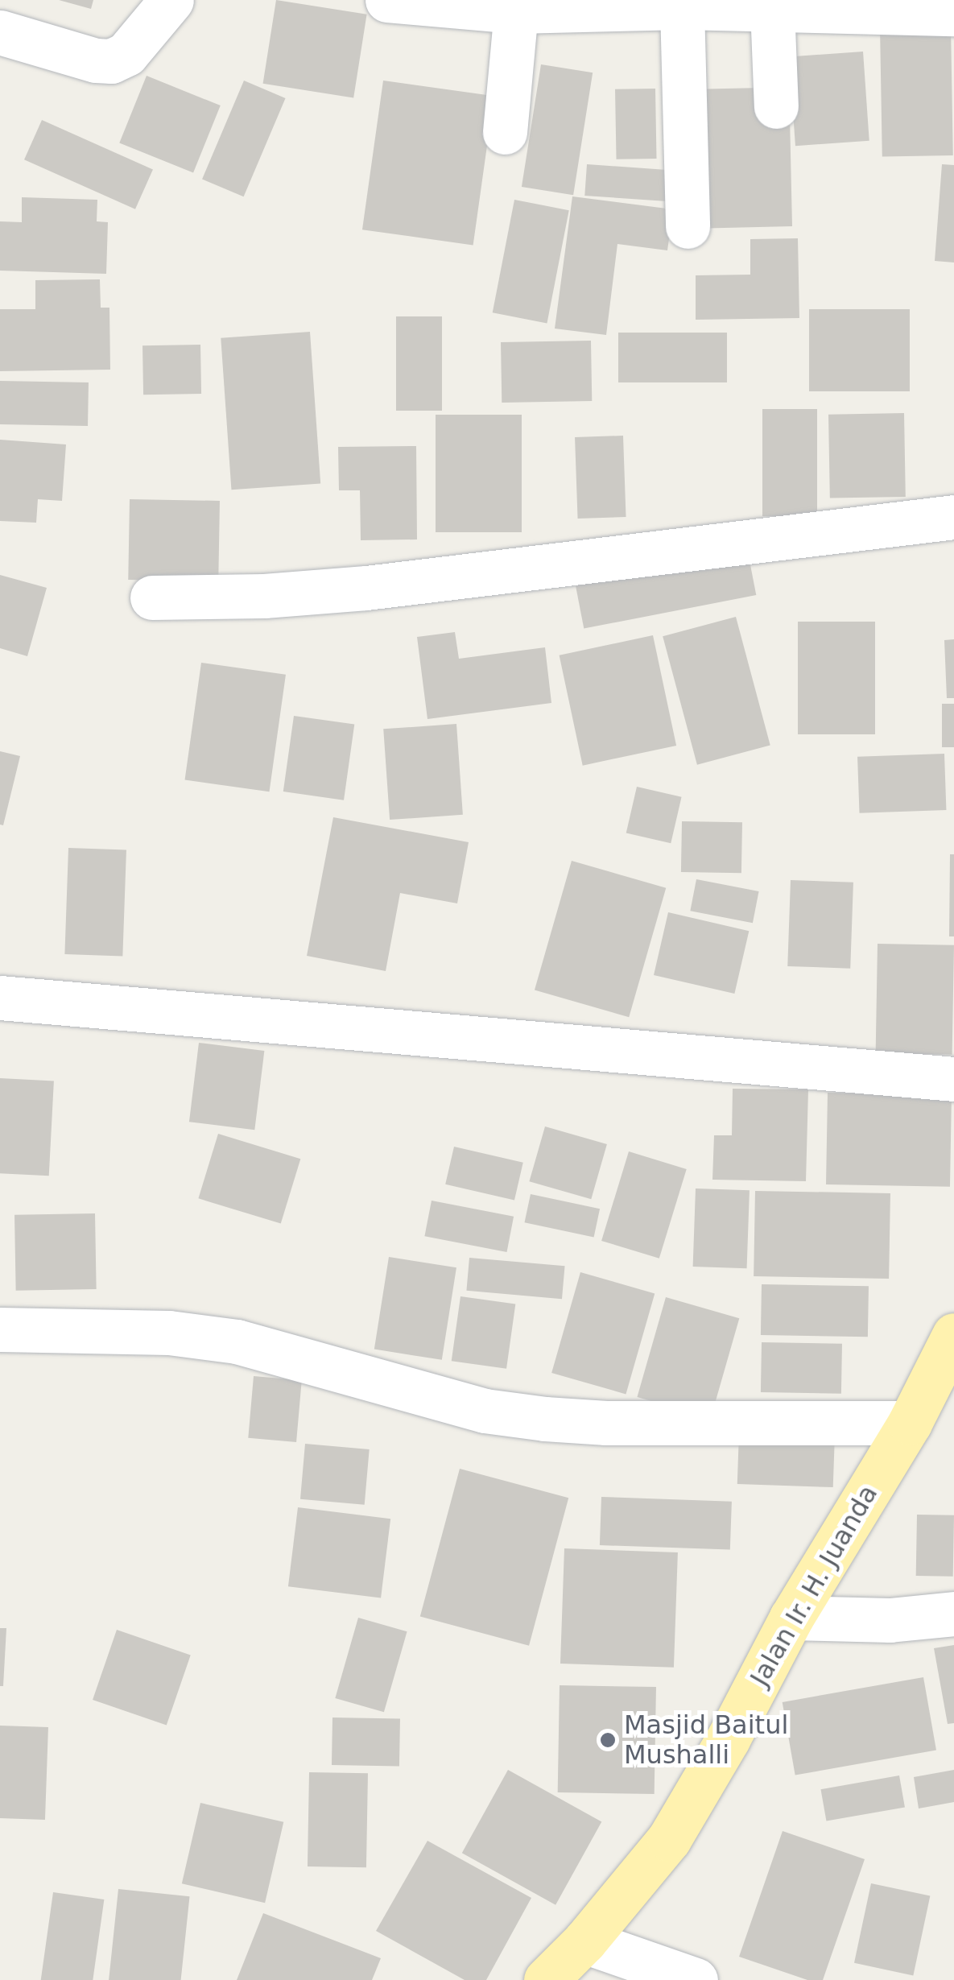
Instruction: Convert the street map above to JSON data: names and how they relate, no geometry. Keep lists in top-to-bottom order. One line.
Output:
{"streets":{"main road":["Jalan Ir. H. Juanda"]},"places":["Masjid Baitul Mushalli"]}
